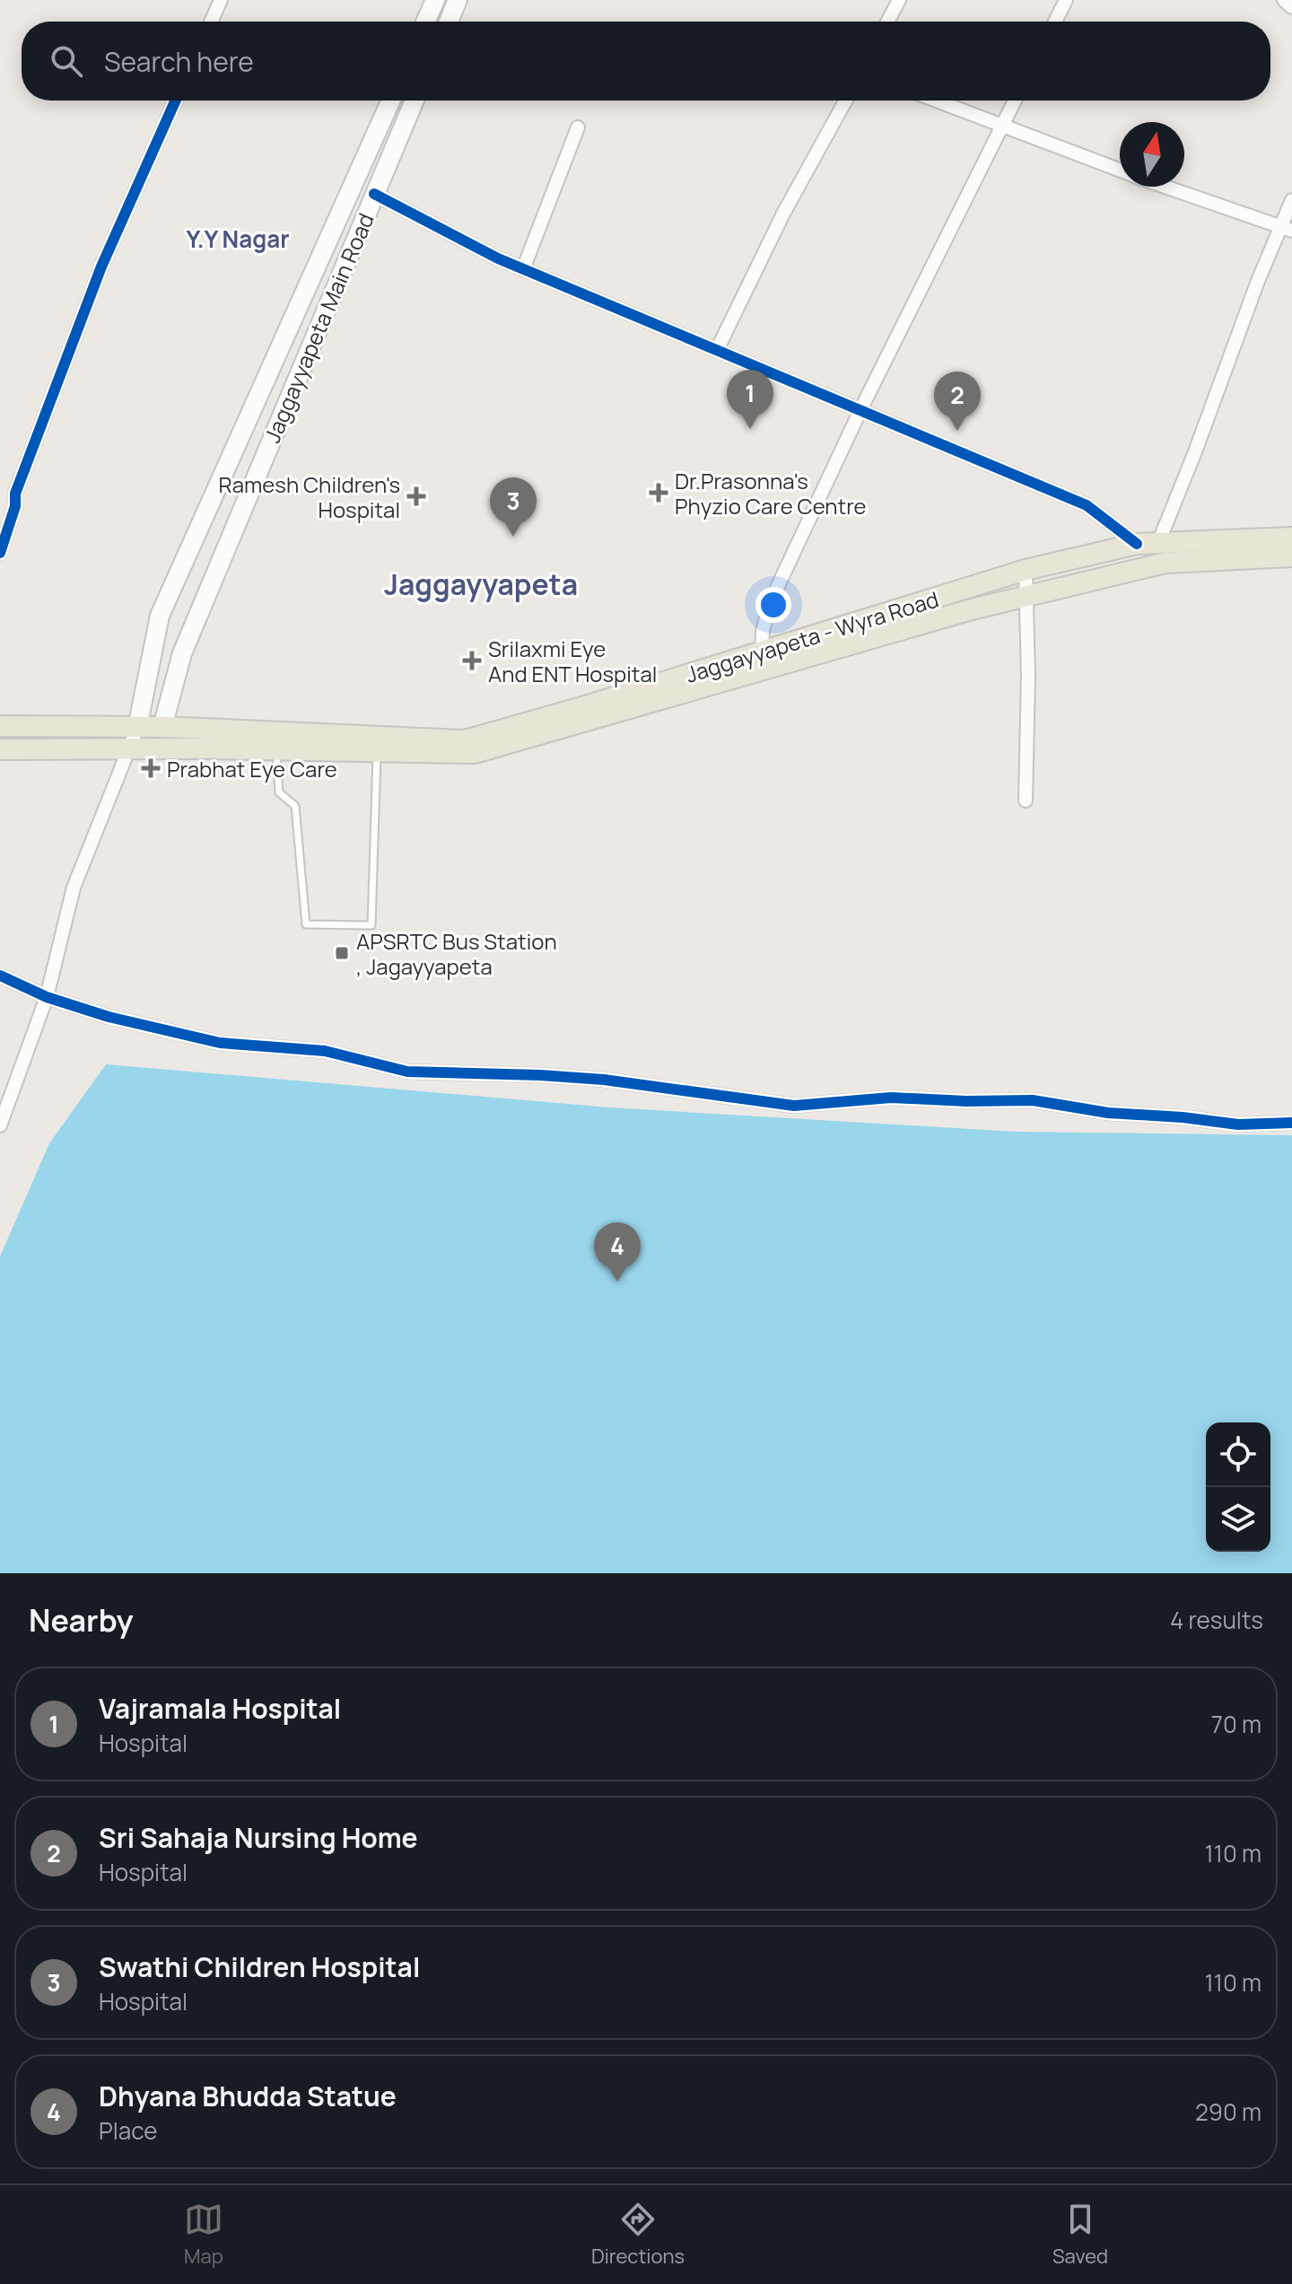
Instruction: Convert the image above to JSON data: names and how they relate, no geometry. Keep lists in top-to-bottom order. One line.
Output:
{"streets":{"main road":["Jaggayyapeta Main Road","Jaggayyapeta - Wyra Road"]},"crossings":[["Jaggayyapeta Main Road","Jaggayyapeta - Wyra Road"]],"districts":["Y.Y Nagar","Jaggayyapeta"],"places":{"health":["Dr.Prasonna's Phyzio Care Centre","Ramesh Children's Hospital","Srilaxmi Eye And ENT Hospital","Prabhat Eye Care"],"transit":["APSRTC Bus Station , Jagayyapeta"]},"north":"top","page":{"search":"Search here","pins":["1","2","3","4"],"heading":["Nearby","4 results"],"list":[{"mark":"1","name":"Vajramala Hospital","note":"Hospital","value":"70 m"},{"mark":"2","name":"Sri Sahaja Nursing Home","note":"Hospital","value":"110 m"},{"mark":"3","name":"Swathi Children Hospital","note":"Hospital","value":"110 m"},{"mark":"4","name":"Dhyana Bhudda Statue","note":"Place","value":"290 m"}],"nav":["Map","Directions","Saved"]}}
